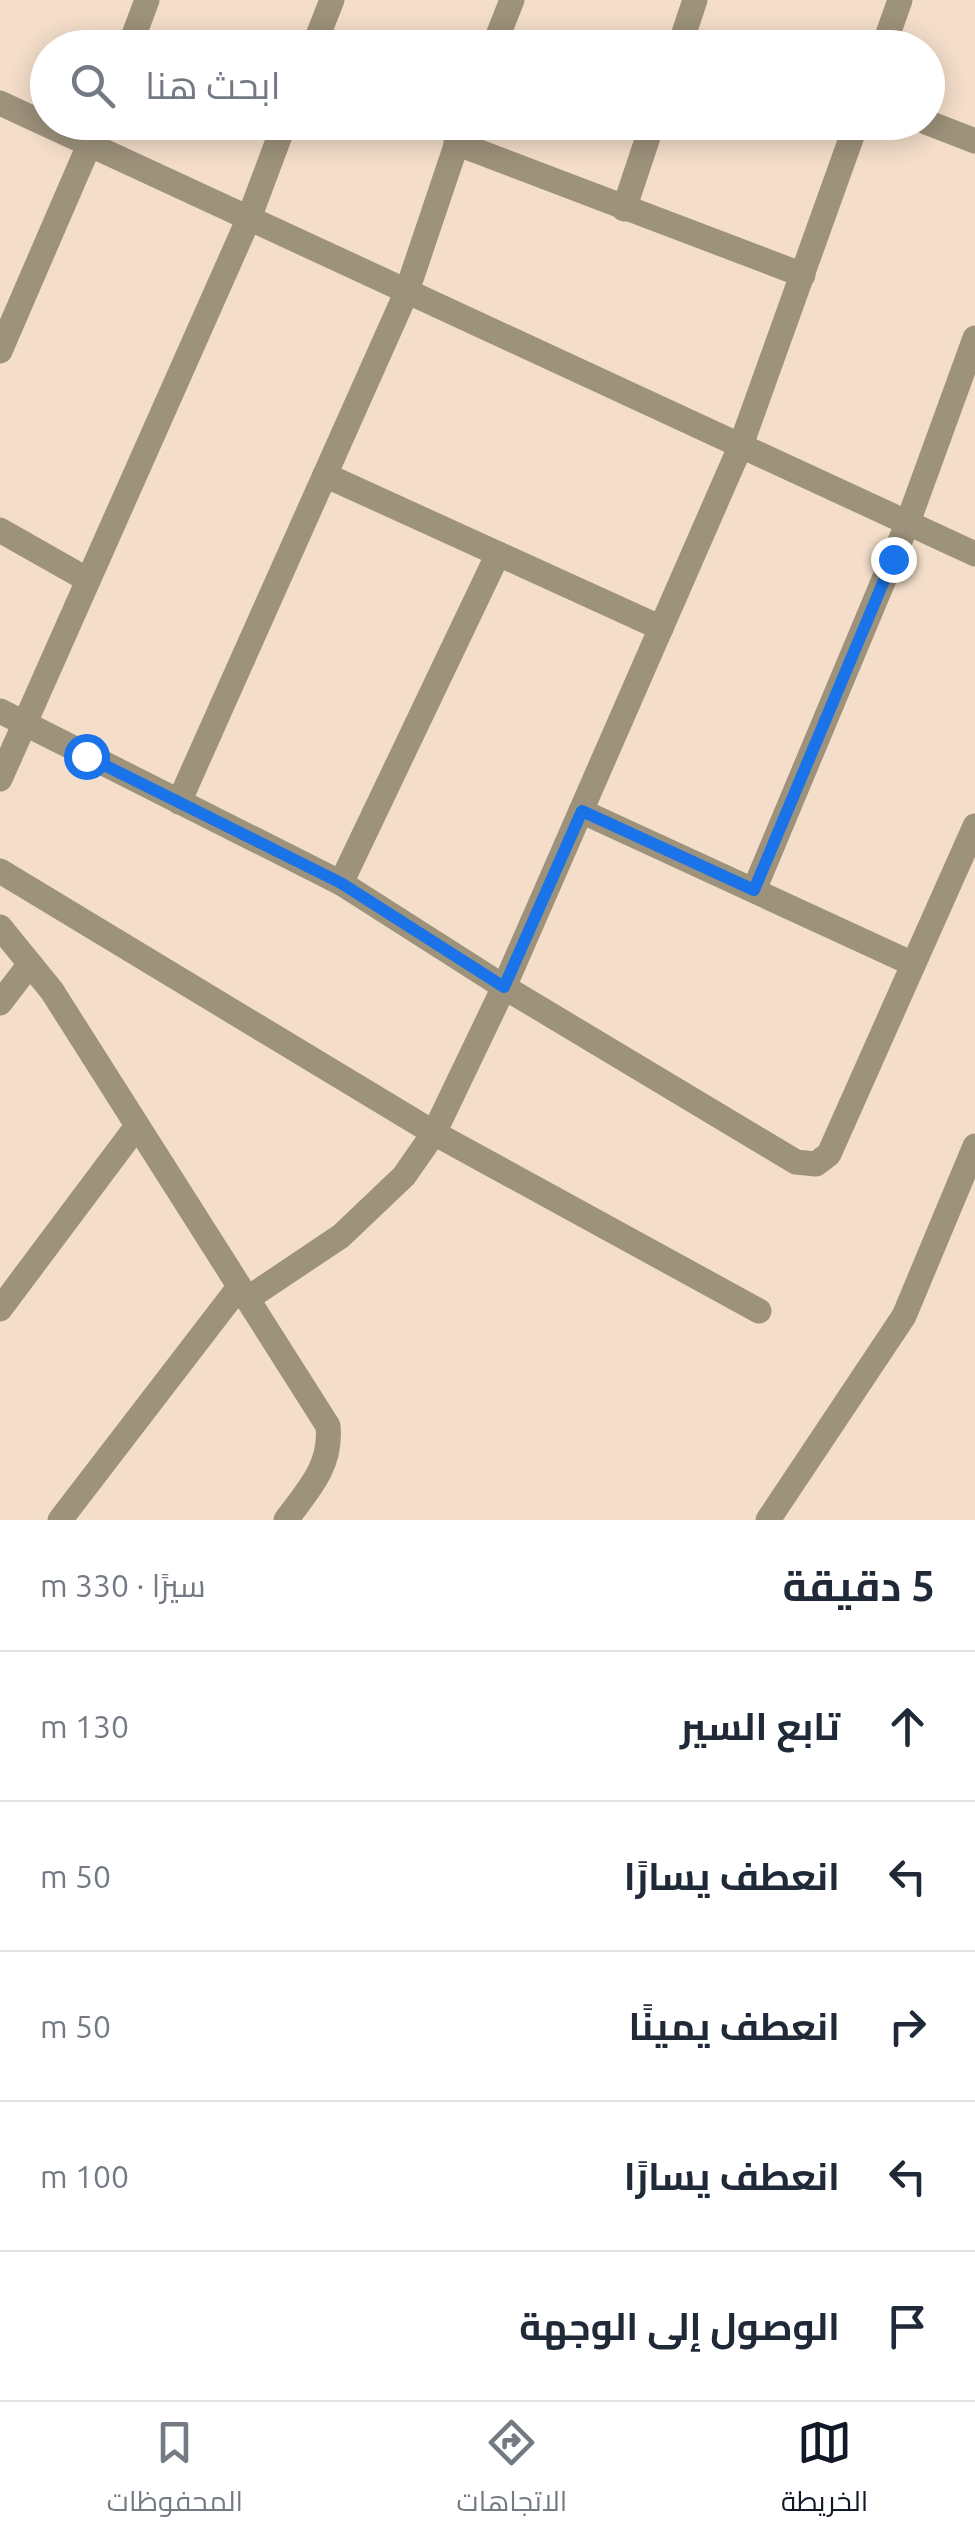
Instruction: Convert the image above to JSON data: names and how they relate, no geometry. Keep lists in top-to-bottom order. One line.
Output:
{"page":{"search":"ابحث هنا","heading":["5 دقيقة","سيرًا · 330 m"],"list":[["تابع السير","130 m"],["انعطف يسارًا","50 m"],["انعطف يمينًا","50 m"],["انعطف يسارًا","100 m"],"الوصول إلى الوجهة"],"nav":["الخريطة","الاتجاهات","المحفوظات"]}}
